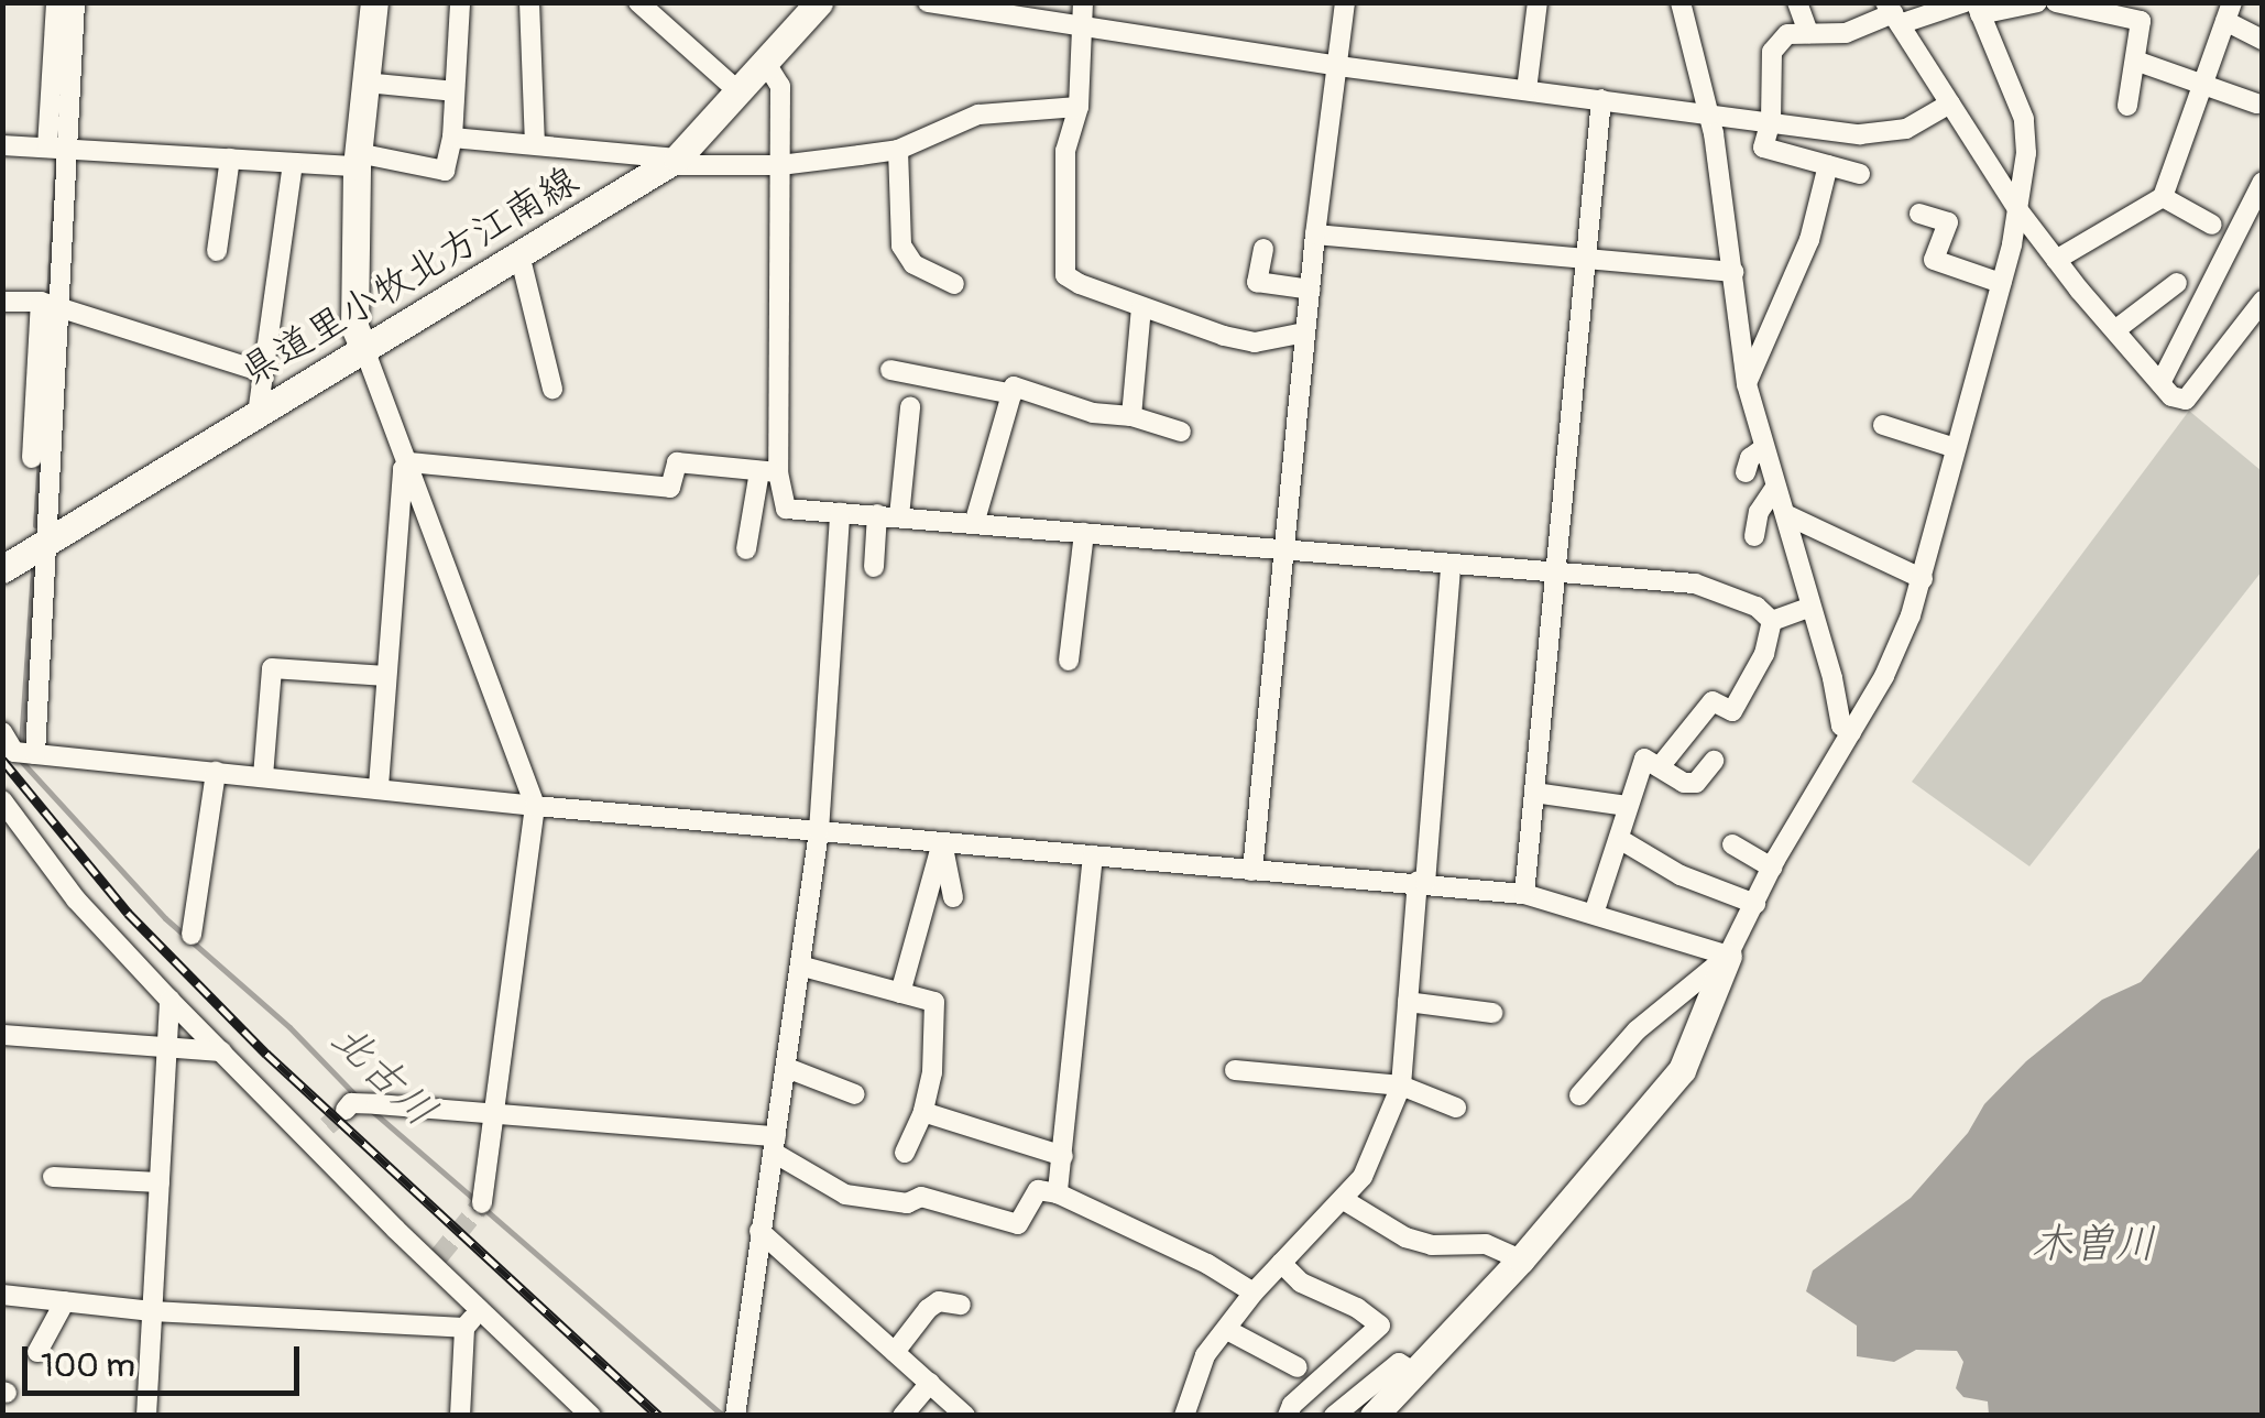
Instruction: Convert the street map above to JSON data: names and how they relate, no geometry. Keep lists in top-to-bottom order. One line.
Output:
{"streets":{"main road":["県道里小牧北方江南線"]},"water":["北古川","木曽川"],"scale_bar":"100 m"}
